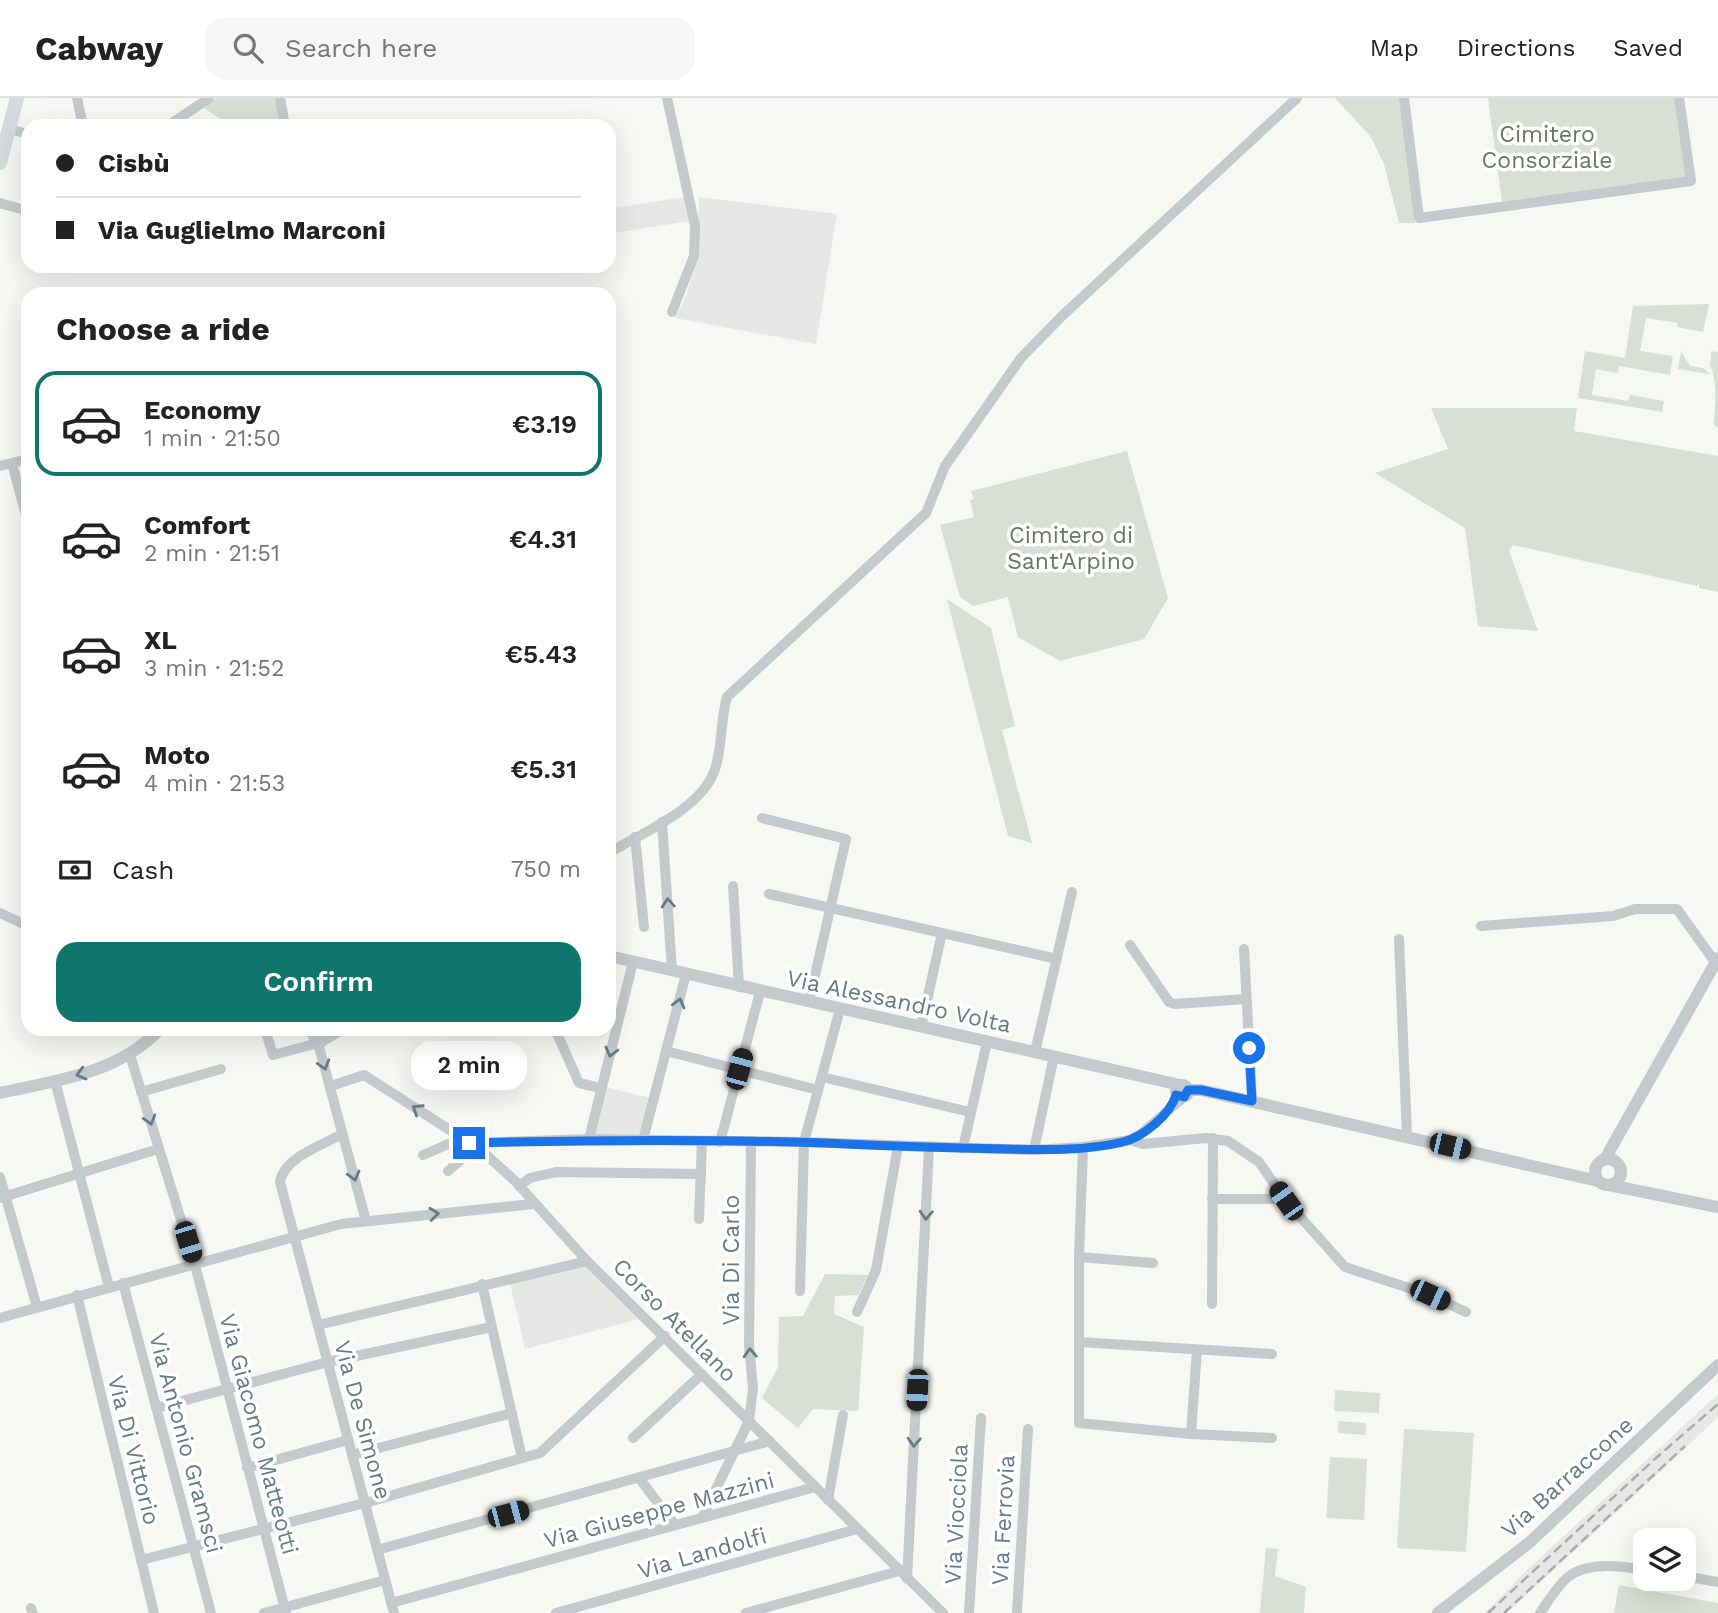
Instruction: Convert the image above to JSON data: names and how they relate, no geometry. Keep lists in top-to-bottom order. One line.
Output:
{"streets":{"street":["Via Alessandro Volta","Via Di Carlo","Corso Atellano","Via De Simone","Via Giacomo Matteotti","Via Antonio Gramsci","Via Di Vittorio","Via Barraccone","Via Giuseppe Mazzini","Via Viocciola","Via Ferrovia","Via Landolfi"]},"crossings":[["Via Di Carlo","Corso Atellano"],["Corso Atellano","Via Giuseppe Mazzini"],["Corso Atellano","Via Landolfi"],["Via De Simone","Via Giuseppe Mazzini"]],"parks":["Cimitero Consorziale","Cimitero di Sant'Arpino"],"page":{"header":"Cabway","search":"Search here","nav":["Map","Directions","Saved"],"banner":["Cisbù","Via Guglielmo Marconi"],"heading":"Choose a ride","list":[{"name":"Economy","note":"1 min · 21:50","value":"€3.19"},{"name":"Comfort","note":"2 min · 21:51","value":"€4.31"},{"name":"XL","note":"3 min · 21:52","value":"€5.43"},{"name":"Moto","note":"4 min · 21:53","value":"€5.31"}],"pay":["Cash","750 m"],"buttons":"Confirm","bubble":"2 min"}}
